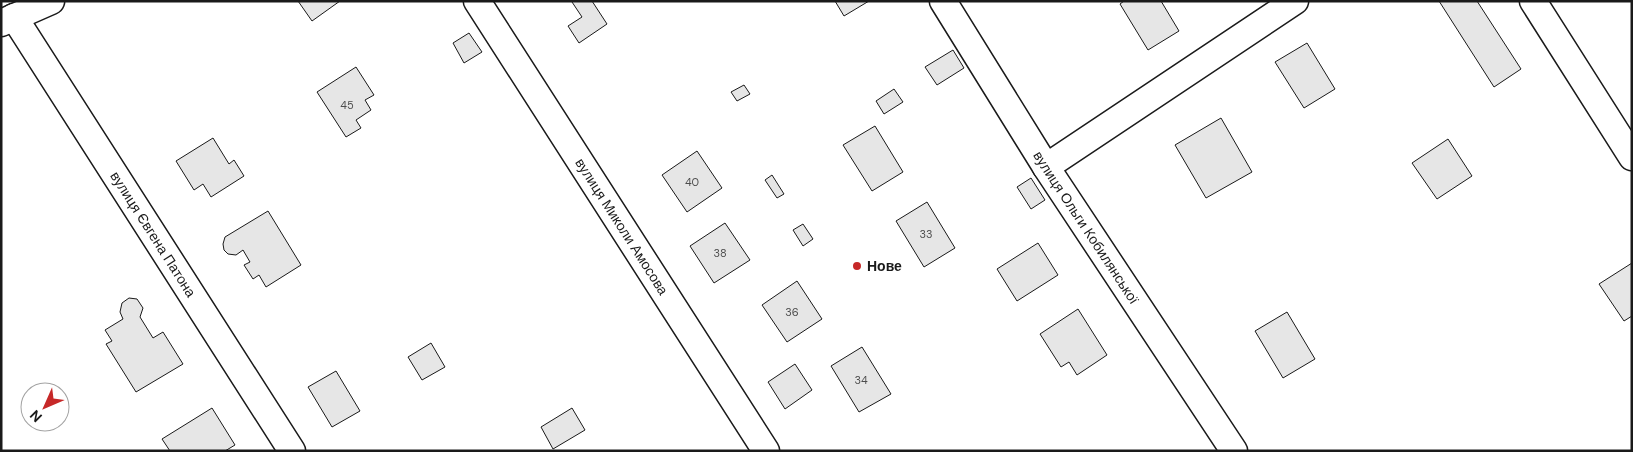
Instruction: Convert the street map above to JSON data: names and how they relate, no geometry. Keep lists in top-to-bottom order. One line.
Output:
{"streets":{"street":["вулиця Миколи Амосова","вулиця Ольги Кобилянської","вулиця Євгена Патона"]},"places":["Нове"],"house_numbers":["45","40","33","38","36","34"],"north":"bottom left"}
